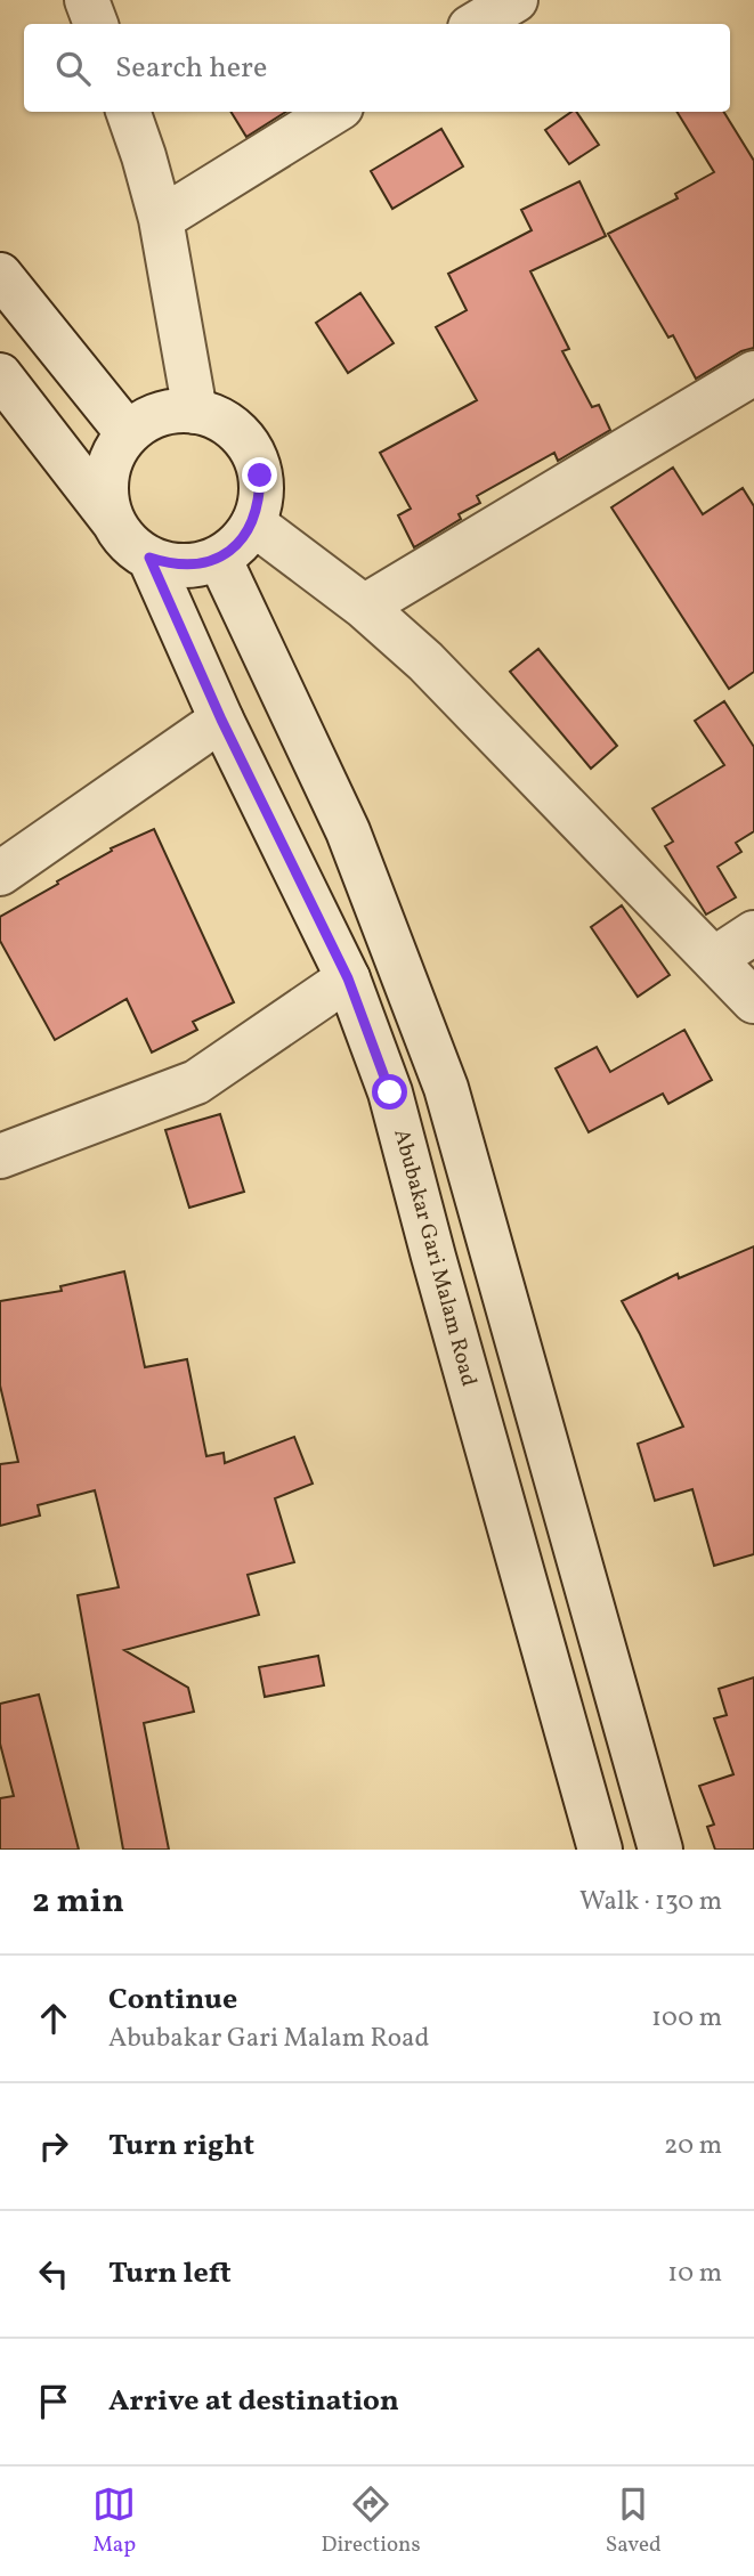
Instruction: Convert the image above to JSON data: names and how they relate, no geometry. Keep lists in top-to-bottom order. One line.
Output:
{"streets":{"street":["Abubakar Gari Malam Road"]},"page":{"search":"Search here","heading":["2 min","Walk · 130 m"],"list":[["Continue","Abubakar Gari Malam Road","100 m"],["Turn right","20 m"],["Turn left","10 m"],"Arrive at destination"],"nav":["Map","Directions","Saved"]}}
